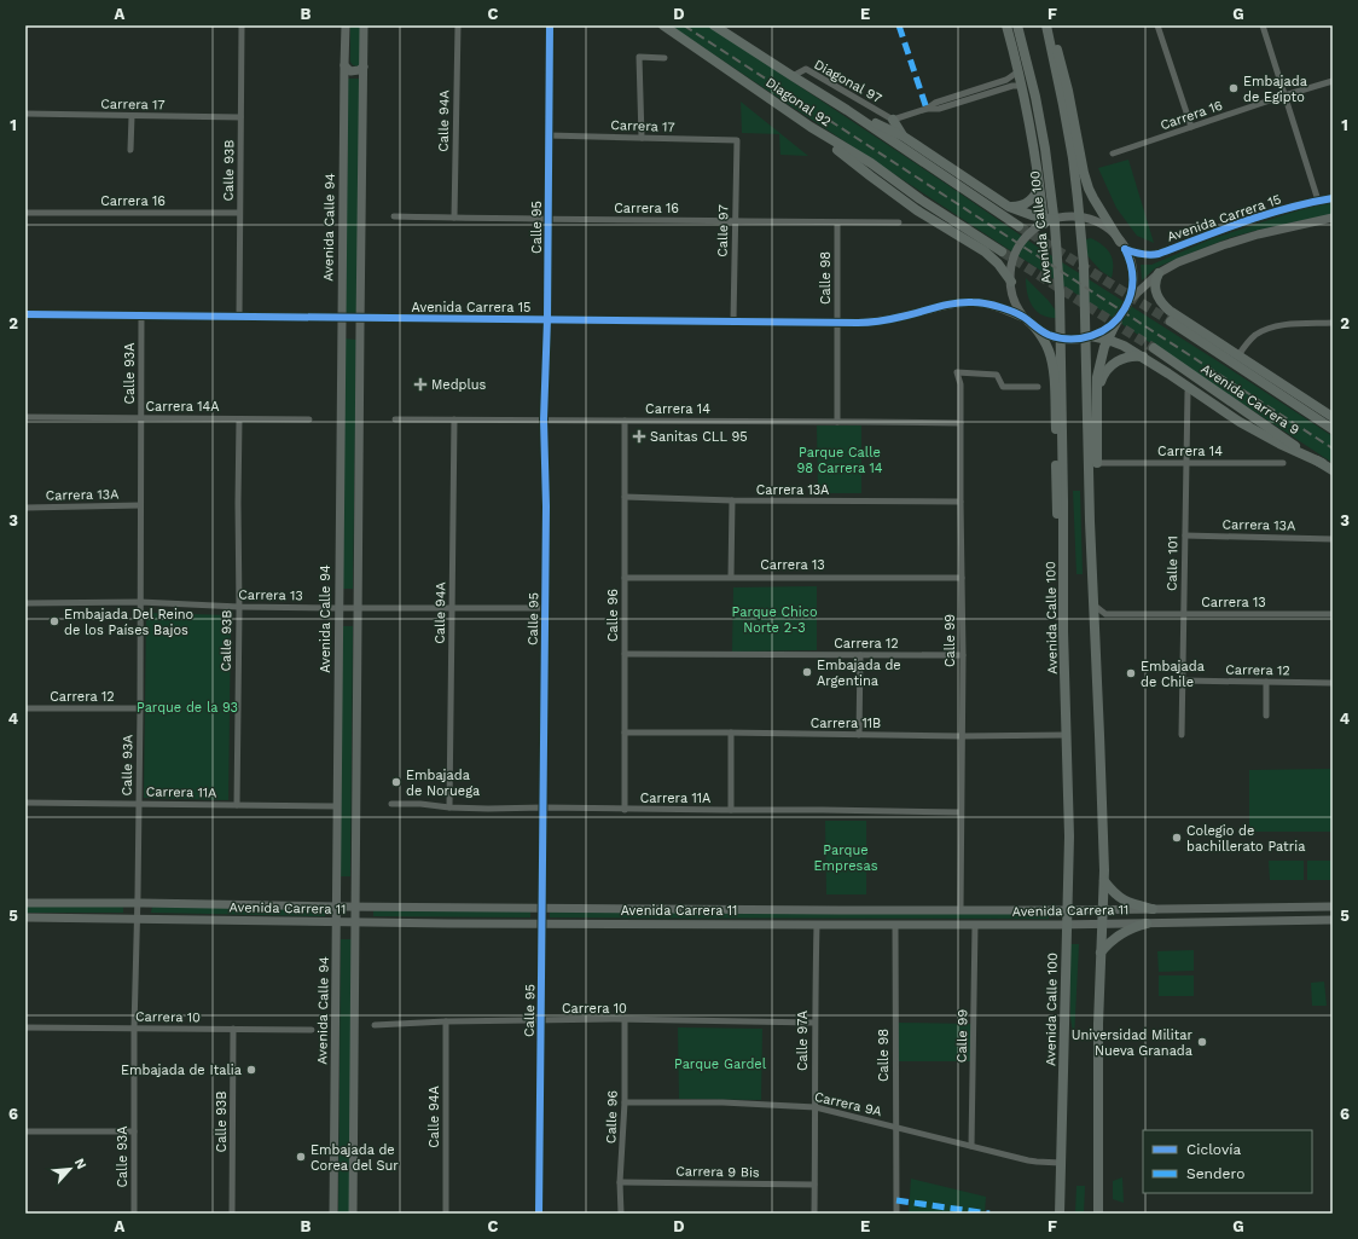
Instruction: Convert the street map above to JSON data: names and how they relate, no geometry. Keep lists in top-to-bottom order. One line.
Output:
{"streets":{"main road":["Diagonal 92","Avenida Carrera 15","Avenida Calle 94","Avenida Calle 100","Avenida Carrera 9","Avenida Carrera 11"],"street":["Diagonal 97","Carrera 17","Carrera 16","Calle 94A","Calle 93B","Calle 95","Calle 97","Calle 98","Calle 93A","Carrera 14A","Carrera 14","Carrera 13A","Calle 101","Carrera 13","Calle 96","Calle 99","Carrera 12","Carrera 11B","Carrera 11A","Carrera 10","Calle 97A","Carrera 9A","Carrera 9 Bis"]},"crossings":[["Diagonal 97","Diagonal 92"],["Carrera 17","Calle 93B"],["Carrera 17","Calle 95"],["Carrera 17","Calle 97"],["Carrera 16","Calle 94A"],["Carrera 16","Calle 93B"],["Carrera 16","Calle 95"],["Carrera 16","Calle 97"],["Carrera 16","Calle 98"],["Calle 94A","Carrera 14"],["Calle 94A","Carrera 13"],["Calle 94A","Carrera 11A"],["Calle 94A","Carrera 10"],["Calle 93B","Avenida Carrera 15"],["Calle 93B","Carrera 14A"],["Calle 93B","Carrera 13"],["Calle 93B","Carrera 11A"],["Calle 93B","Carrera 10"],["Avenida Carrera 15","Avenida Calle 94"],["Avenida Carrera 15","Calle 95"],["Avenida Carrera 15","Calle 97"],["Avenida Carrera 15","Calle 98"],["Avenida Carrera 15","Calle 93A"],["Avenida Calle 94","Carrera 13"],["Avenida Calle 94","Carrera 11A"],["Avenida Calle 94","Avenida Carrera 11"],["Calle 95","Carrera 14"],["Calle 95","Carrera 13"],["Calle 95","Carrera 11A"],["Calle 95","Avenida Carrera 11"],["Calle 95","Carrera 10"],["Avenida Calle 100","Carrera 11B"],["Avenida Calle 100","Avenida Carrera 11"],["Avenida Calle 100","Carrera 9A"],["Calle 98","Carrera 14"],["Calle 98","Avenida Carrera 11"],["Calle 98","Carrera 9A"],["Calle 93A","Carrera 14A"],["Calle 93A","Carrera 13A"],["Calle 93A","Carrera 13"],["Calle 93A","Carrera 12"],["Calle 93A","Carrera 11A"],["Calle 93A","Avenida Carrera 11"],["Calle 93A","Carrera 10"],["Carrera 14","Calle 101"],["Carrera 14","Calle 96"],["Carrera 14","Calle 99"],["Carrera 13A","Calle 101"],["Carrera 13A","Calle 96"],["Carrera 13A","Calle 99"],["Calle 101","Carrera 13"],["Calle 101","Carrera 12"],["Carrera 13","Calle 96"],["Carrera 13","Calle 99"],["Calle 96","Carrera 12"],["Calle 96","Carrera 11B"],["Calle 96","Carrera 11A"],["Calle 96","Carrera 10"],["Calle 96","Carrera 9A"],["Calle 96","Carrera 9 Bis"],["Calle 99","Carrera 12"],["Calle 99","Carrera 11B"],["Calle 99","Carrera 11A"],["Calle 99","Avenida Carrera 11"],["Calle 99","Carrera 9A"],["Avenida Carrera 11","Calle 97A"],["Carrera 10","Calle 97A"],["Calle 97A","Carrera 9A"],["Calle 97A","Carrera 9 Bis"]],"parks":["Parque Calle 98 Carrera 14","Parque Chico Norte 2-3","Parque de la 93","Parque Empresas","Parque Gardel"],"places":{"other":["Embajada de Egipto","Embajada Del Reino de los Países Bajos","Embajada de Argentina","Embajada de Chile","Embajada de Noruega","Colegio de bachillerato Patria","Universidad Militar Nueva Granada","Embajada de Italia","Embajada de Corea del Sur"],"health":["Medplus","Sanitas CLL 95"]},"legend":["Ciclovía","Sendero"],"north":"top right","grid":{"columns":["A","B","C","D","E","F","G"],"rows":["1","2","3","4","5","6"]}}
